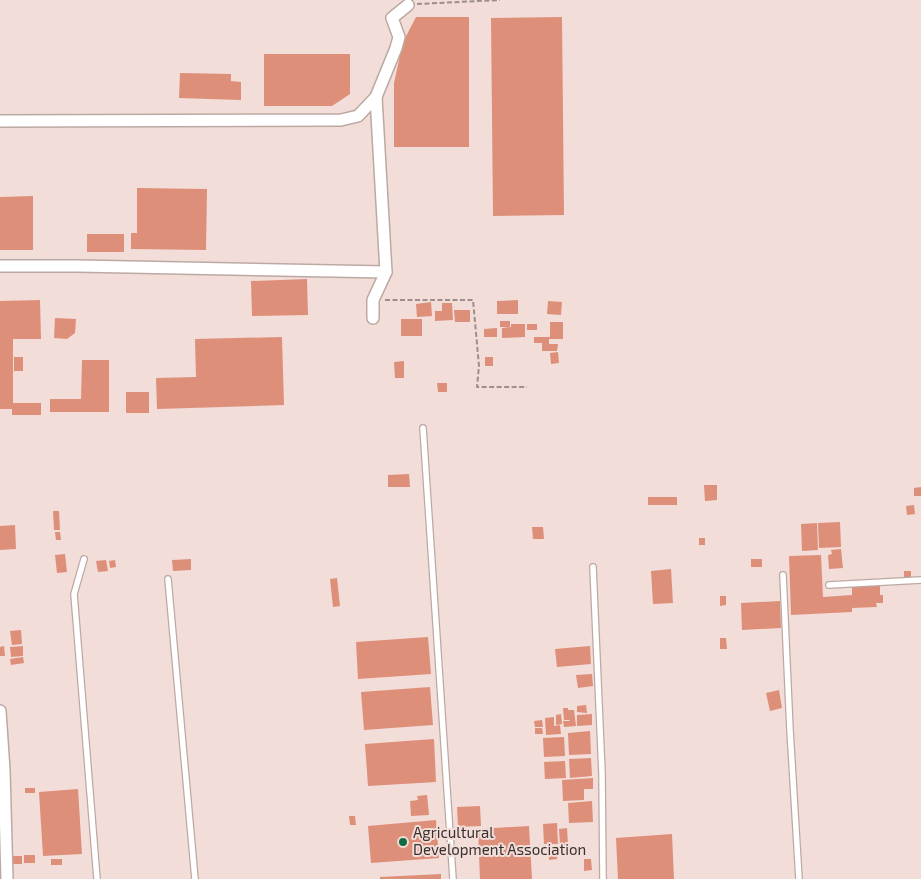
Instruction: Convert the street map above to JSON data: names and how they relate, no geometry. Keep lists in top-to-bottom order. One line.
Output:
{"places":["Agricultural Development Association"]}
